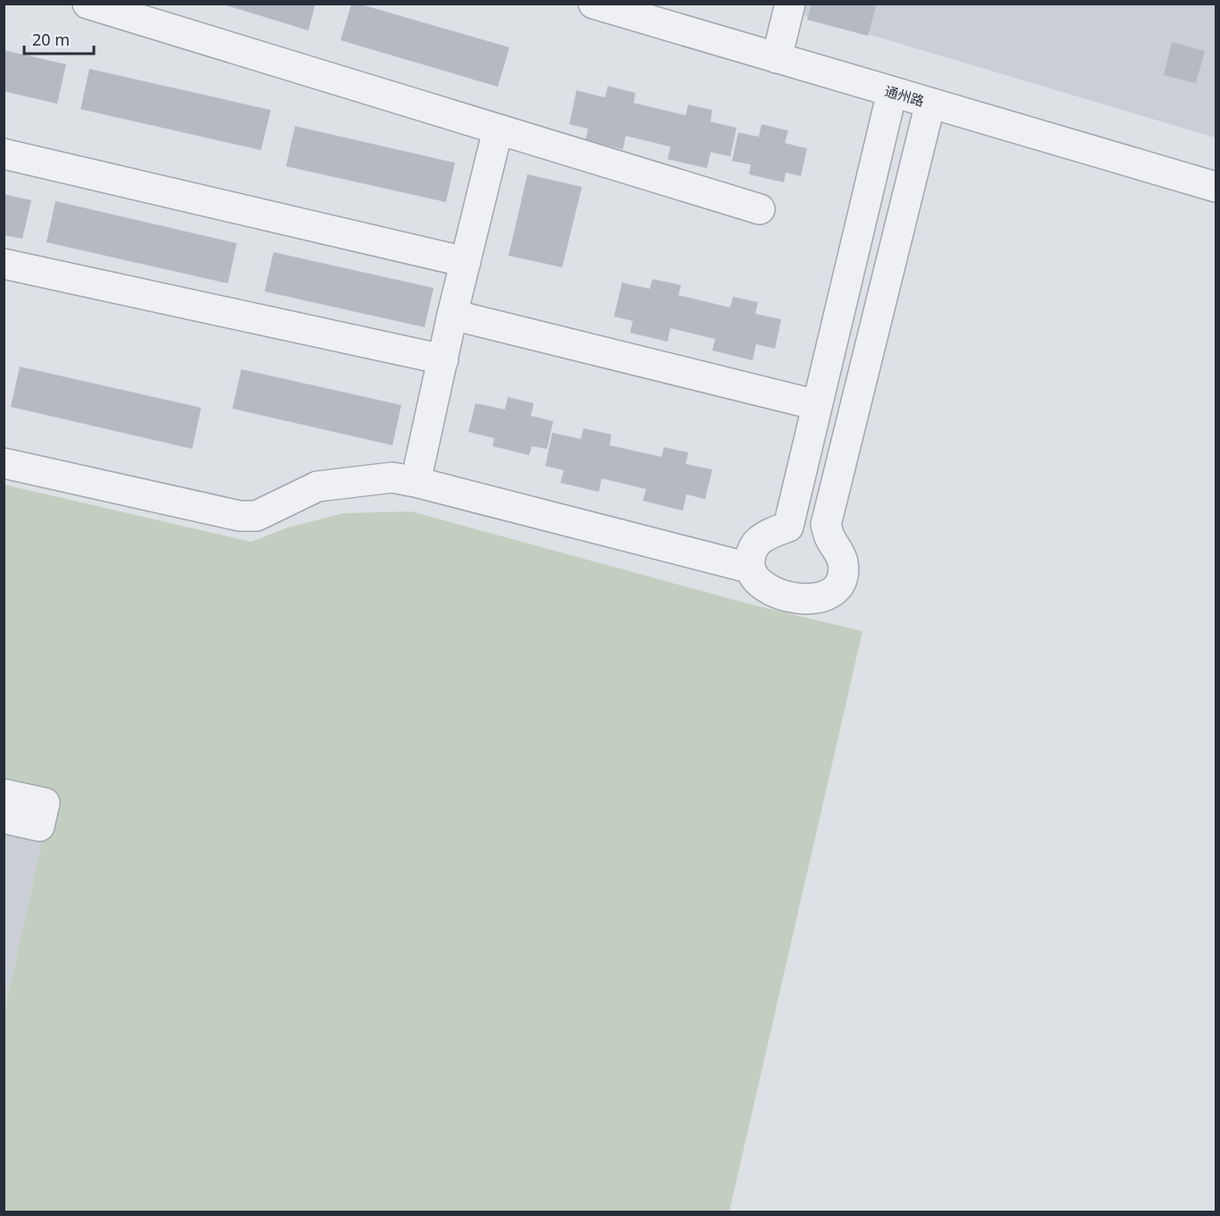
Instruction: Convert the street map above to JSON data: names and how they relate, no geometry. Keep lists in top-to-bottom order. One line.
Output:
{"streets":{"street":["通州路"]},"scale_bar":"20 m"}
